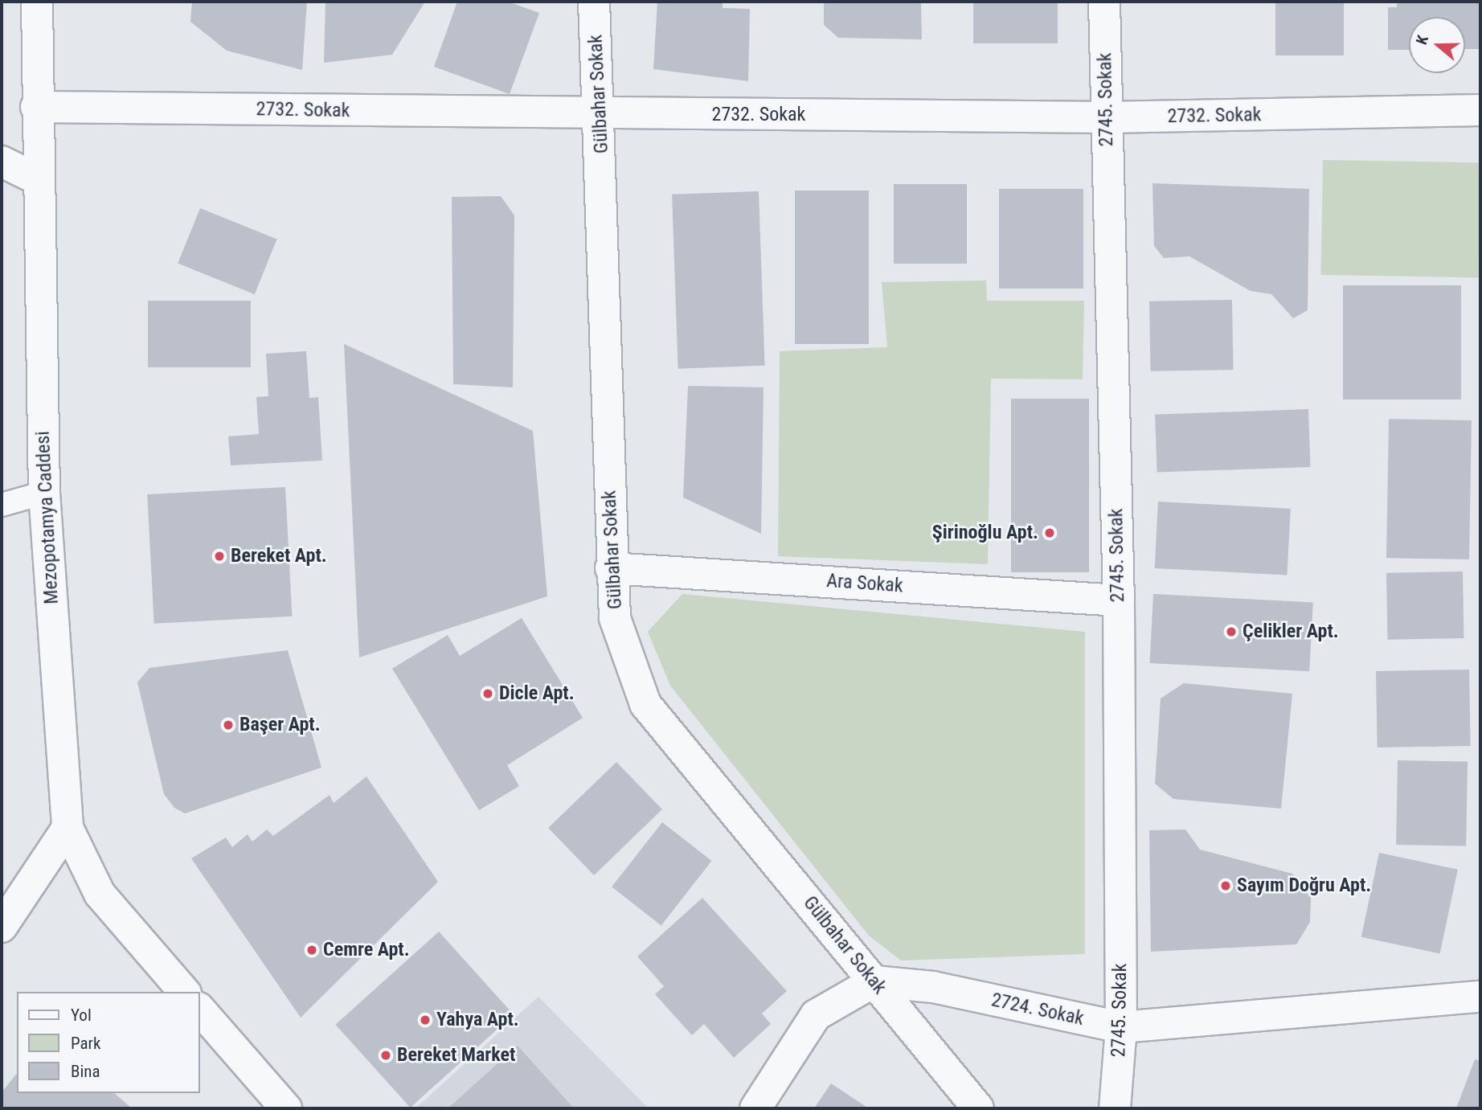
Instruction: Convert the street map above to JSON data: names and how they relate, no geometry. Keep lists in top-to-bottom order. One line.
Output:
{"streets":{"street":["Gülbahar Sokak","2745. Sokak","2732. Sokak","Mezopotamya Caddesi","Ara Sokak","2724. Sokak"]},"crossings":[["Gülbahar Sokak","2732. Sokak"],["Gülbahar Sokak","Ara Sokak"],["Gülbahar Sokak","2724. Sokak"],["2745. Sokak","2732. Sokak"],["2745. Sokak","Ara Sokak"],["2745. Sokak","2724. Sokak"],["2732. Sokak","Mezopotamya Caddesi"]],"places":["Şirinoğlu Apt.","Bereket Apt.","Çelikler Apt.","Dicle Apt.","Başer Apt.","Sayım Doğru Apt.","Cemre Apt.","Yahya Apt.","Bereket Market"],"legend":["Yol","Park","Bina"],"north":"left"}
